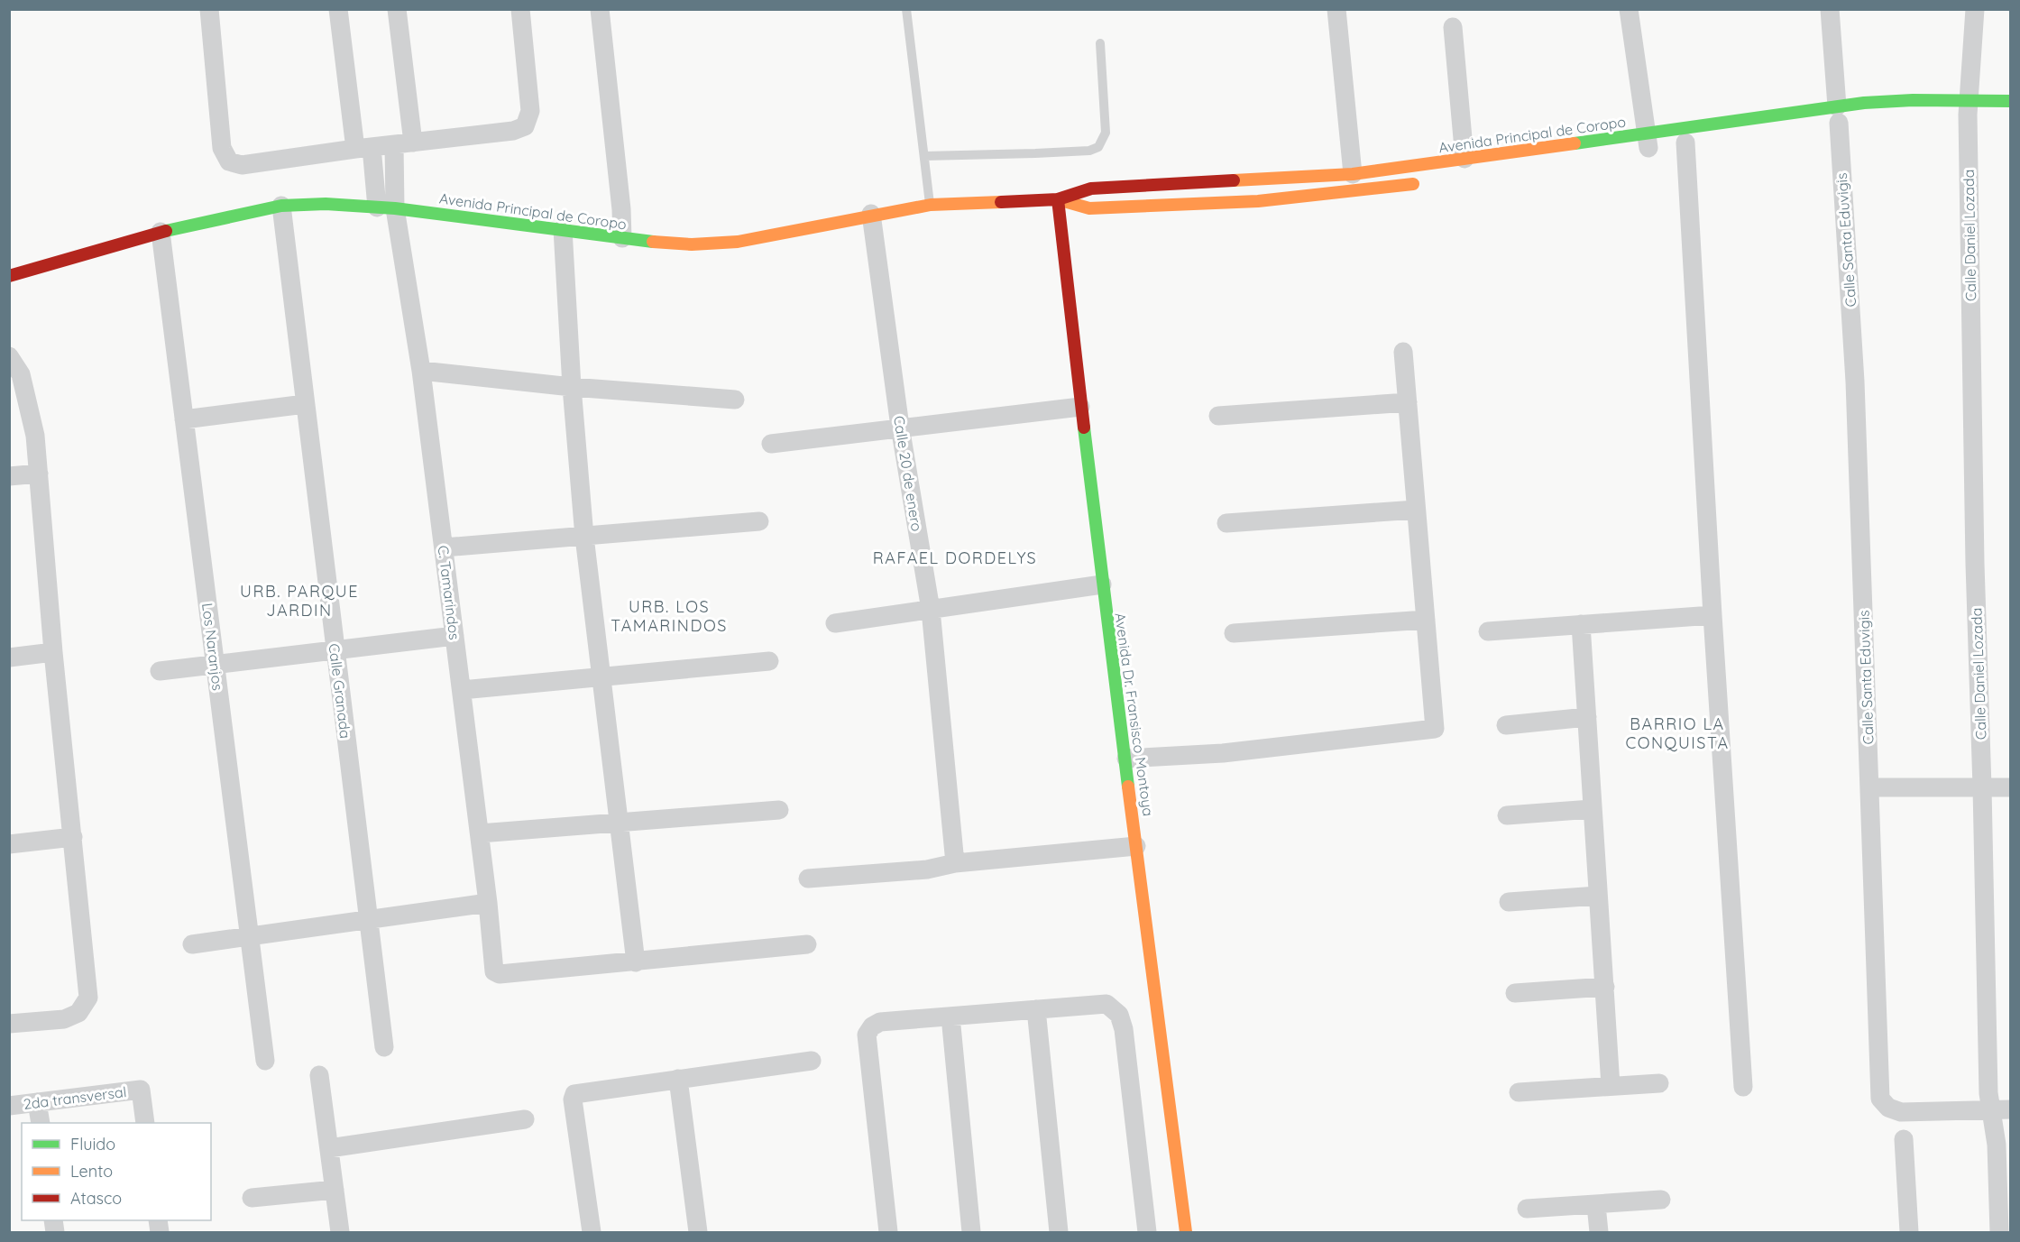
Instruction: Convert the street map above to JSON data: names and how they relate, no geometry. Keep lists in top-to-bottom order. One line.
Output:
{"streets":{"main road":["Avenida Principal de Coropo","Avenida Dr. Fransisco Montoya"],"street":["Calle Daniel Lozada","Calle Santa Eduvigis","Calle 20 de enero","C. Tamarindos","Los Naranjos","Calle Granada","2da transversal"]},"crossings":[["Avenida Principal de Coropo","Calle Daniel Lozada"],["Avenida Principal de Coropo","Calle Santa Eduvigis"],["Avenida Principal de Coropo","Calle 20 de enero"],["Avenida Principal de Coropo","C. Tamarindos"],["Avenida Principal de Coropo","Los Naranjos"],["Avenida Principal de Coropo","Calle Granada"],["Avenida Principal de Coropo","Avenida Dr. Fransisco Montoya"],["Calle Daniel Lozada","Calle Santa Eduvigis"]],"districts":["RAFAEL DORDELYS","URB. PARQUE JARDIN","URB. LOS TAMARINDOS","BARRIO LA CONQUISTA"],"legend":["Fluido","Lento","Atasco"]}
